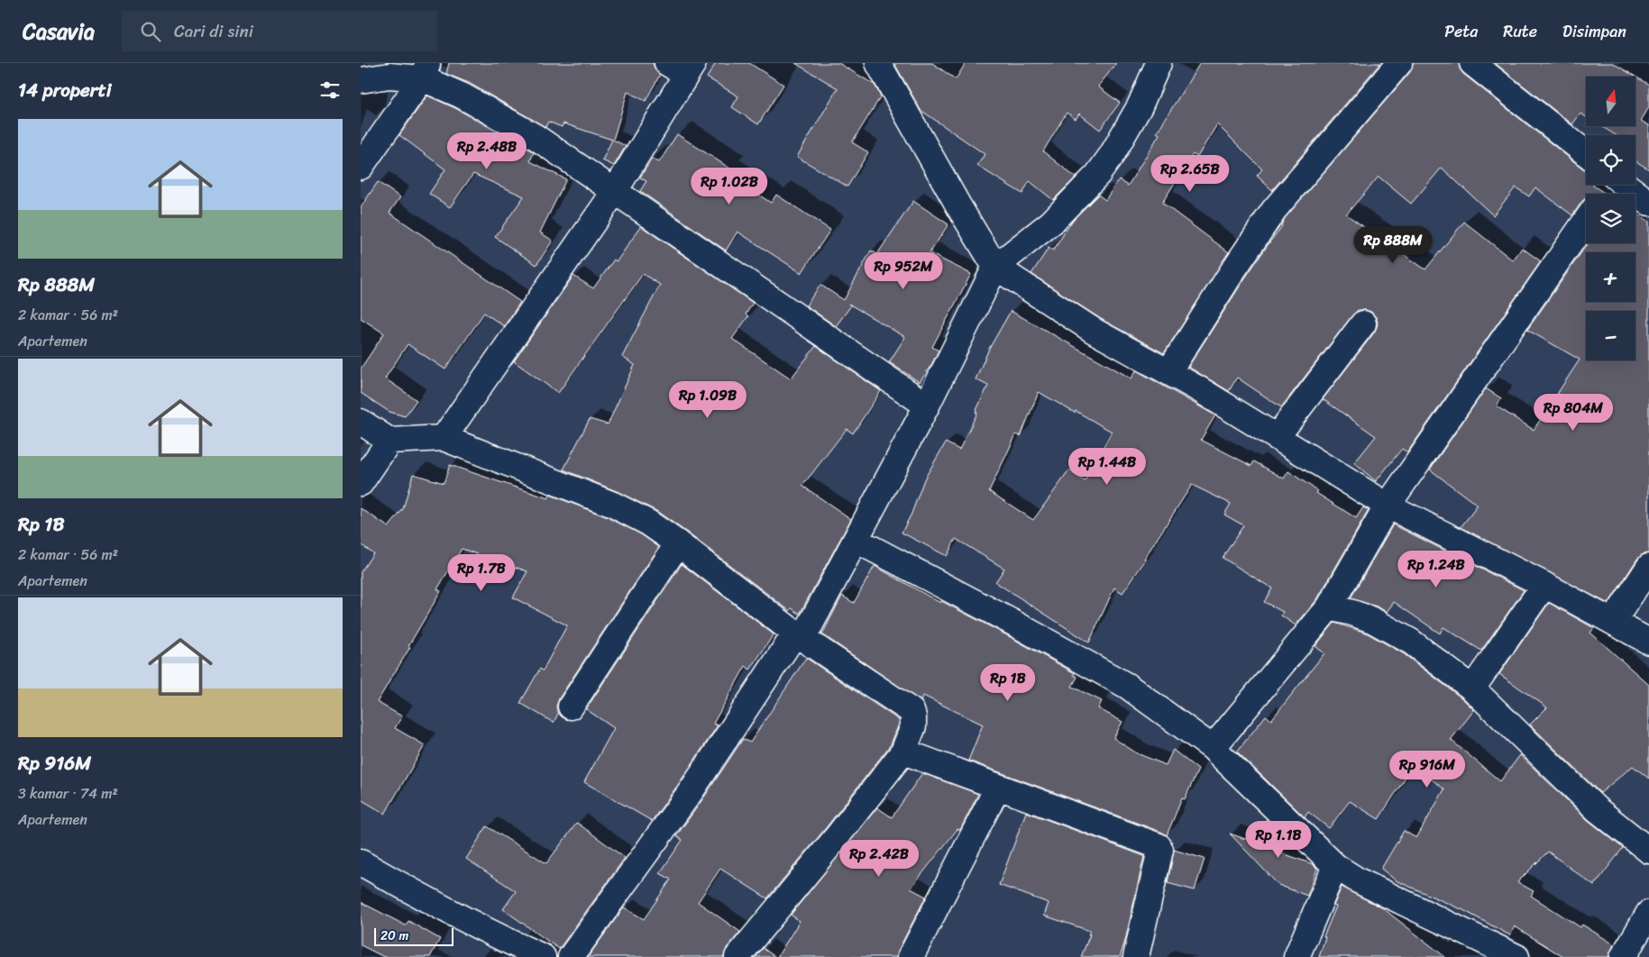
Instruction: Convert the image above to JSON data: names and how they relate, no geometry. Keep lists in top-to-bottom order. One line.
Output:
{"scale_bar":"20 m","north":"top","page":{"header":"Casavia","search":"Cari di sini","nav":["Peta","Rute","Disimpan"],"heading":"14 properti","map_buttons":["+","−"],"list":[{"name":"Rp 888M","note":"2 kamar · 56 m² · Apartemen"},{"name":"Rp 1B","note":"2 kamar · 56 m² · Apartemen"},{"name":"Rp 916M","note":"3 kamar · 74 m² · Apartemen"}],"price":["Rp 2.48B","Rp 2.65B","Rp 1.02B","Rp 888M","Rp 952M","Rp 1.09B","Rp 804M","Rp 1.44B","Rp 1.24B","Rp 1.7B","Rp 1B","Rp 916M","Rp 1.1B","Rp 2.42B"],"scale":"20 m"}}
